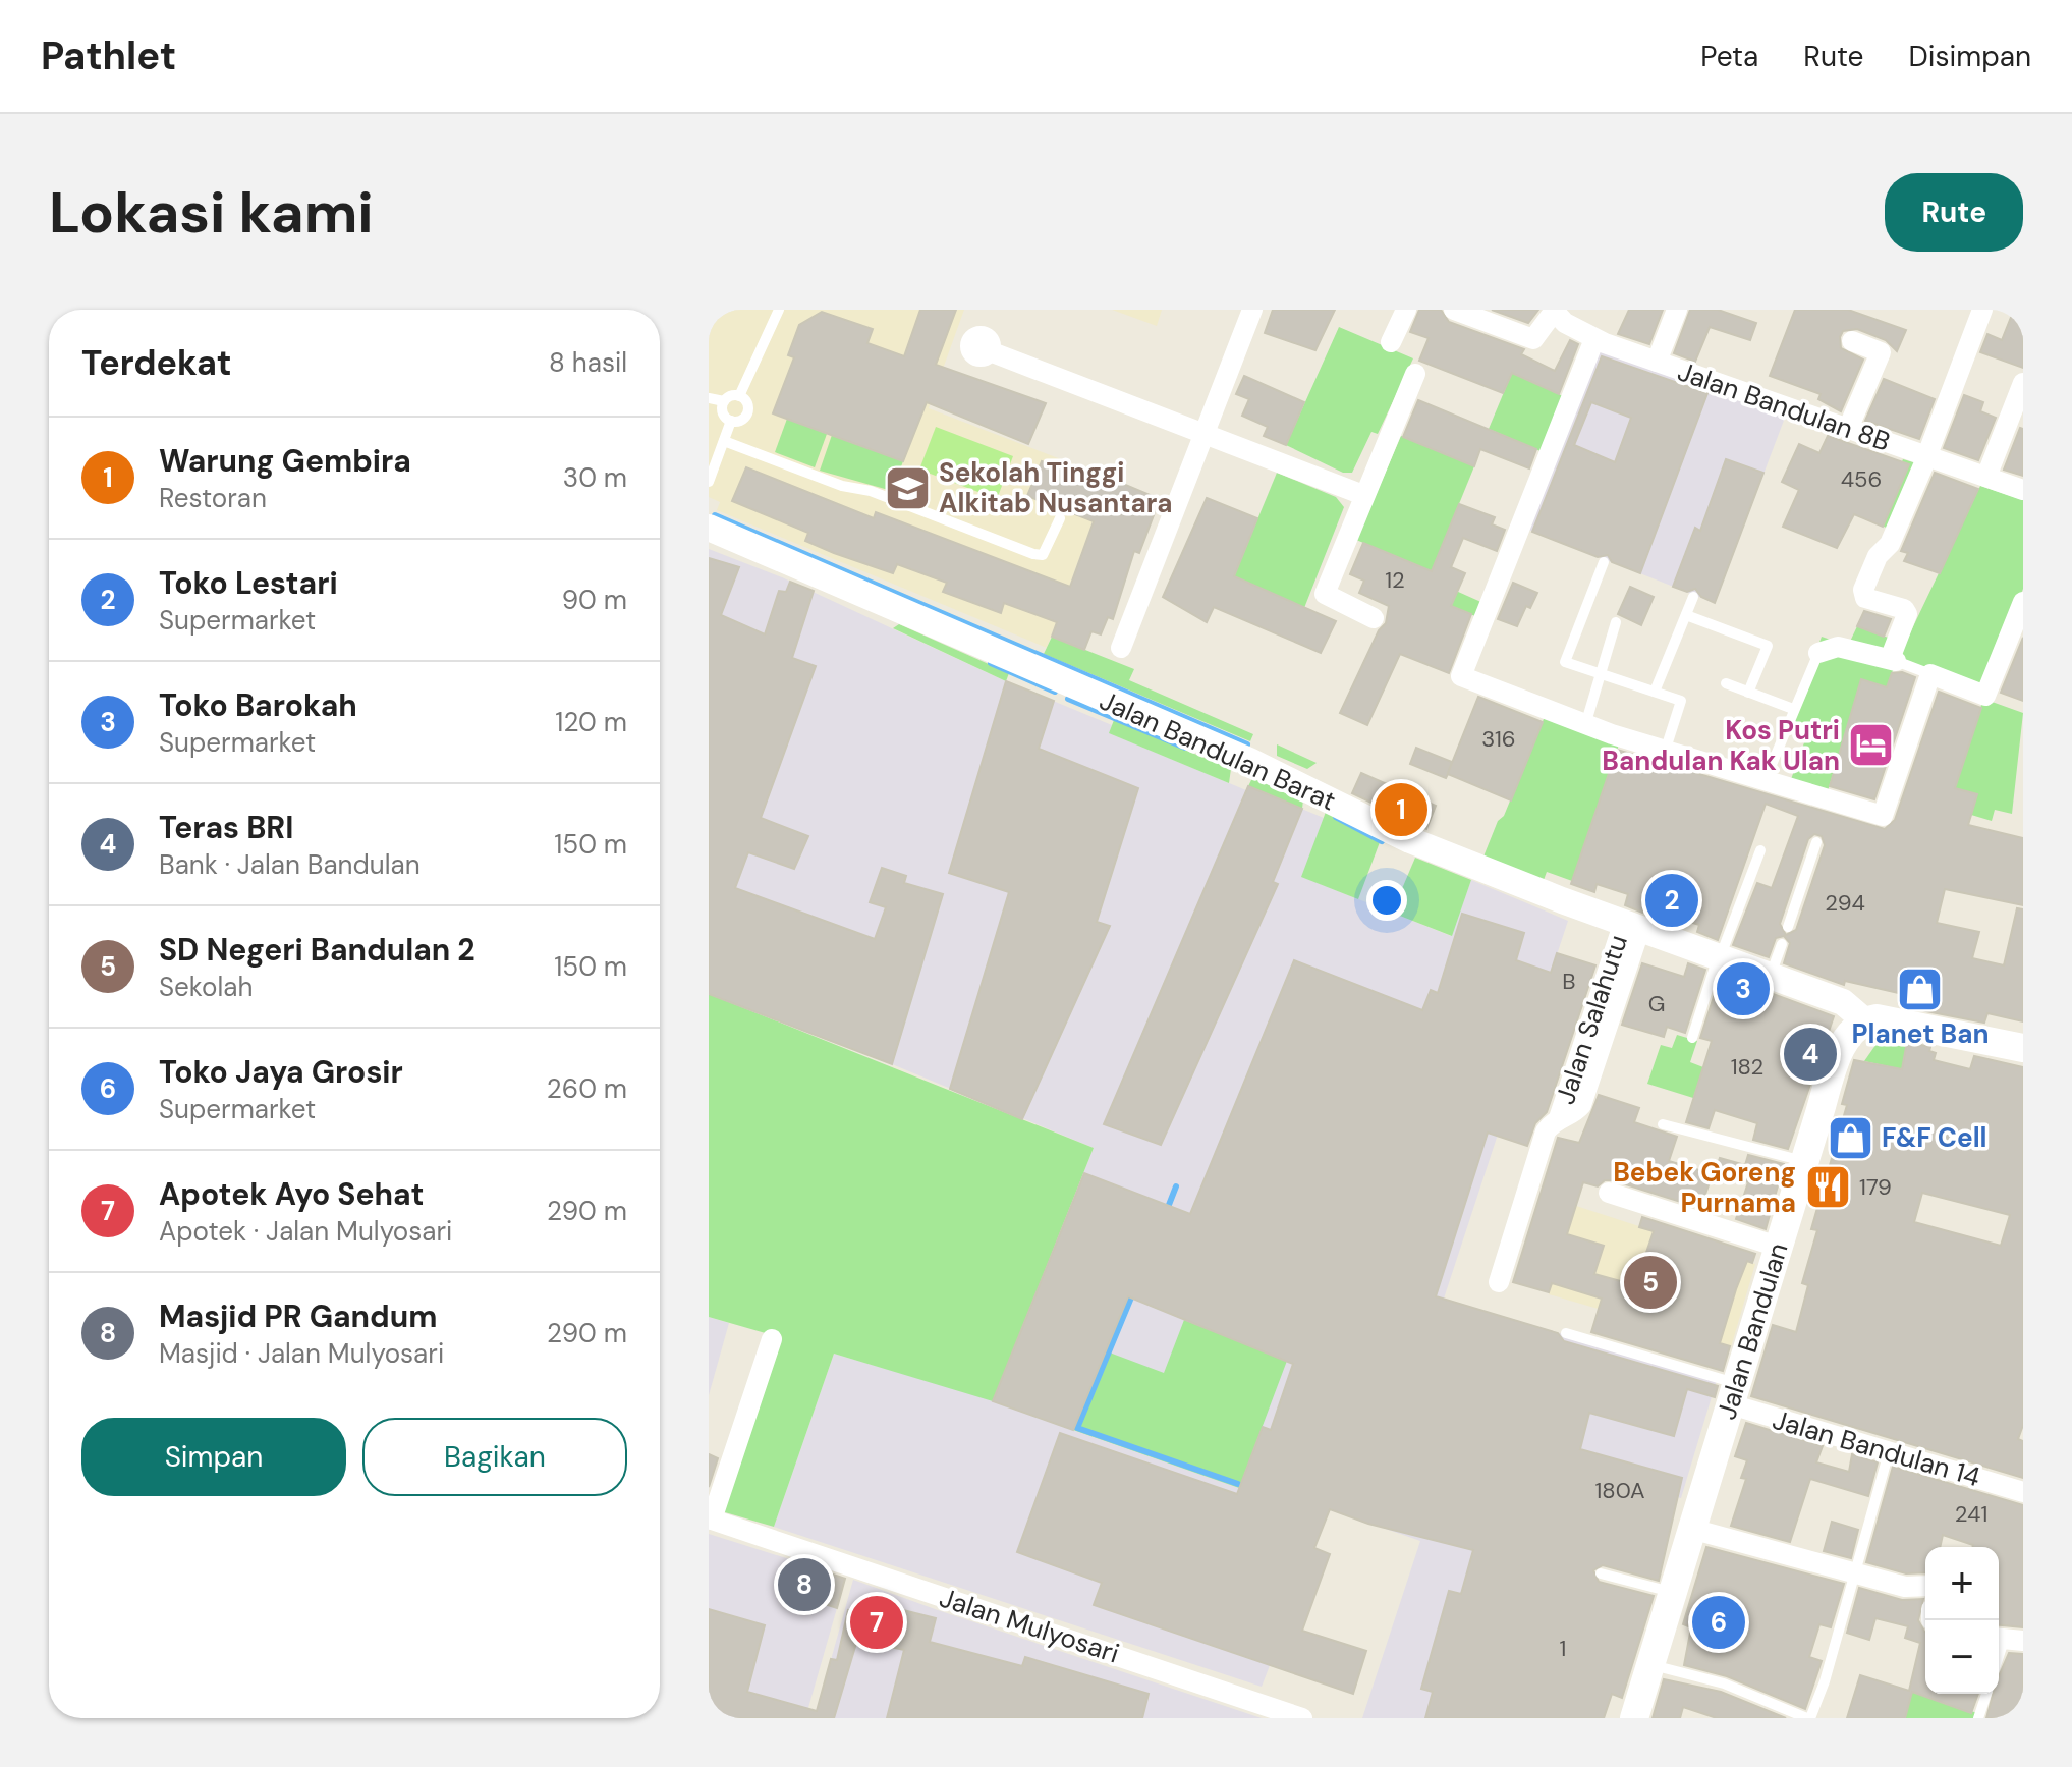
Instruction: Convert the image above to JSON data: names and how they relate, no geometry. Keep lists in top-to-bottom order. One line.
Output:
{"streets":{"main road":["Jalan Bandulan"],"street":["Jalan Bandulan 8B","Jalan Bandulan Barat","Jalan Salahutu","Jalan Bandulan 14","Jalan Mulyosari"]},"crossings":[["Jalan Bandulan Barat","Jalan Salahutu"],["Jalan Bandulan Barat","Jalan Bandulan"],["Jalan Bandulan","Jalan Bandulan 14"]],"places":{"school or university":["Sekolah Tinggi Alkitab Nusantara"],"hotel":["Kos Putri Bandulan Kak Ulan"],"shop":["Planet Ban","F&F Cell"],"restaurant":["Bebek Goreng Purnama"]},"house_numbers":["456","12","316","294","B","G","182","179","180A","241","1"],"page":{"header":"Pathlet","nav":["Peta","Rute","Disimpan"],"buttons":["Rute",["Simpan","Bagikan"]],"title":"Lokasi kami","heading":["Terdekat","8 hasil"],"list":[{"mark":"1","name":"Warung Gembira","note":"Restoran","value":"30 m"},{"mark":"2","name":"Toko Lestari","note":"Supermarket","value":"90 m"},{"mark":"3","name":"Toko Barokah","note":"Supermarket","value":"120 m"},{"mark":"4","name":"Teras BRI","note":"Bank · Jalan Bandulan","value":"150 m"},{"mark":"5","name":"SD Negeri Bandulan 2","note":"Sekolah","value":"150 m"},{"mark":"6","name":"Toko Jaya Grosir","note":"Supermarket","value":"260 m"},{"mark":"7","name":"Apotek Ayo Sehat","note":"Apotek · Jalan Mulyosari","value":"290 m"},{"mark":"8","name":"Masjid PR Gandum","note":"Masjid · Jalan Mulyosari","value":"290 m"}],"pins":["1","2","3","4","5","8","6","7"],"map_buttons":["+","−"]}}
